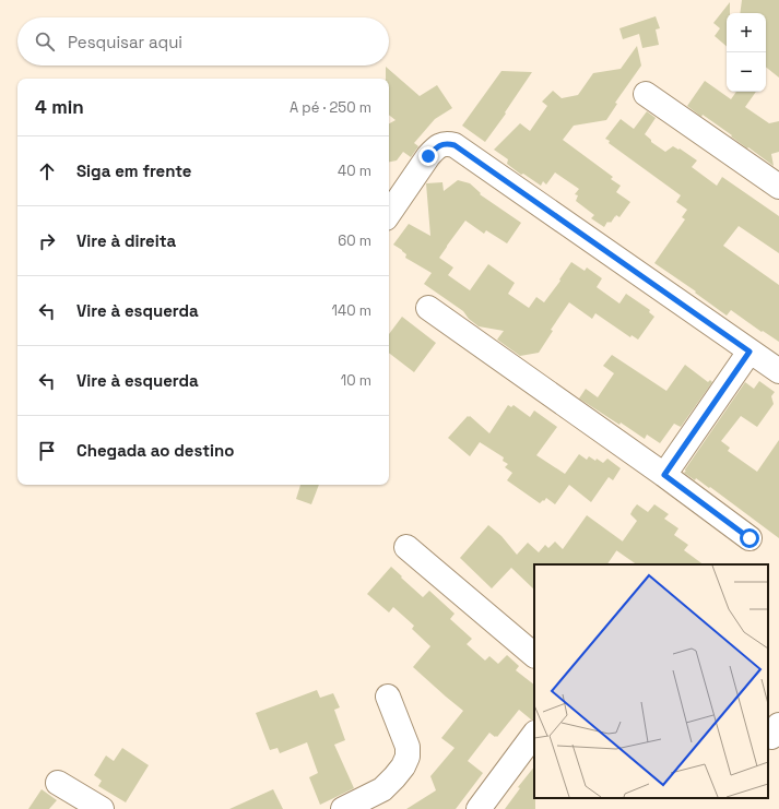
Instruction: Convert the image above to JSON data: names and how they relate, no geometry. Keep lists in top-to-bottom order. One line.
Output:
{"page":{"map_buttons":["+","−"],"search":"Pesquisar aqui","heading":["4 min","A pé · 250 m"],"list":[["Siga em frente","40 m"],["Vire à direita","60 m"],["Vire à esquerda","140 m"],["Vire à esquerda","10 m"],"Chegada ao destino"]}}
